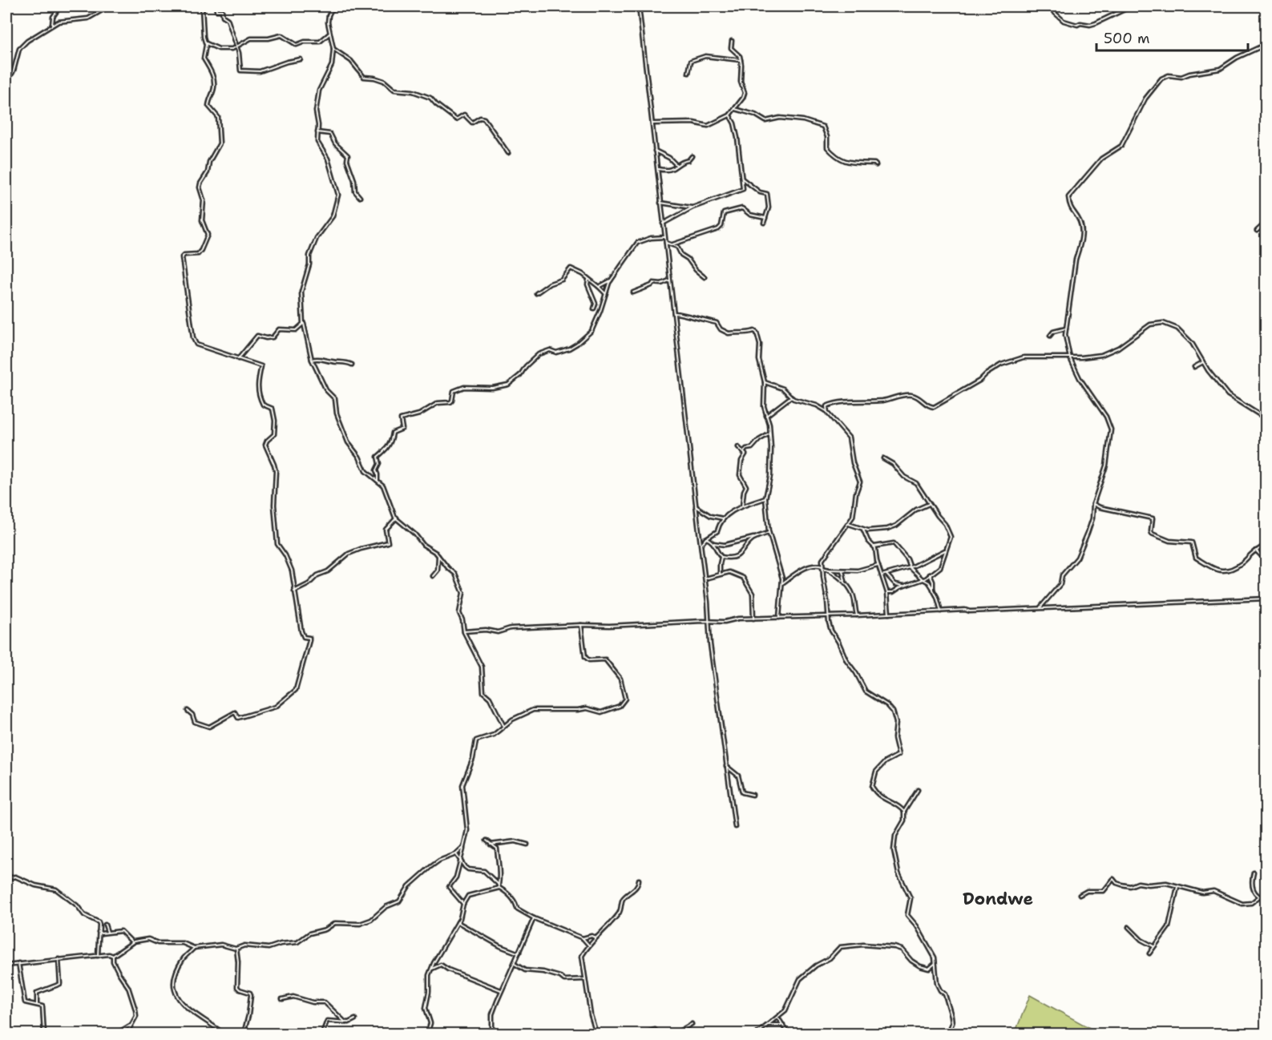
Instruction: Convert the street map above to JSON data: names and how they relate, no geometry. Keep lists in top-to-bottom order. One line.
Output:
{"districts":["Dondwe"],"scale_bar":"500 m"}
